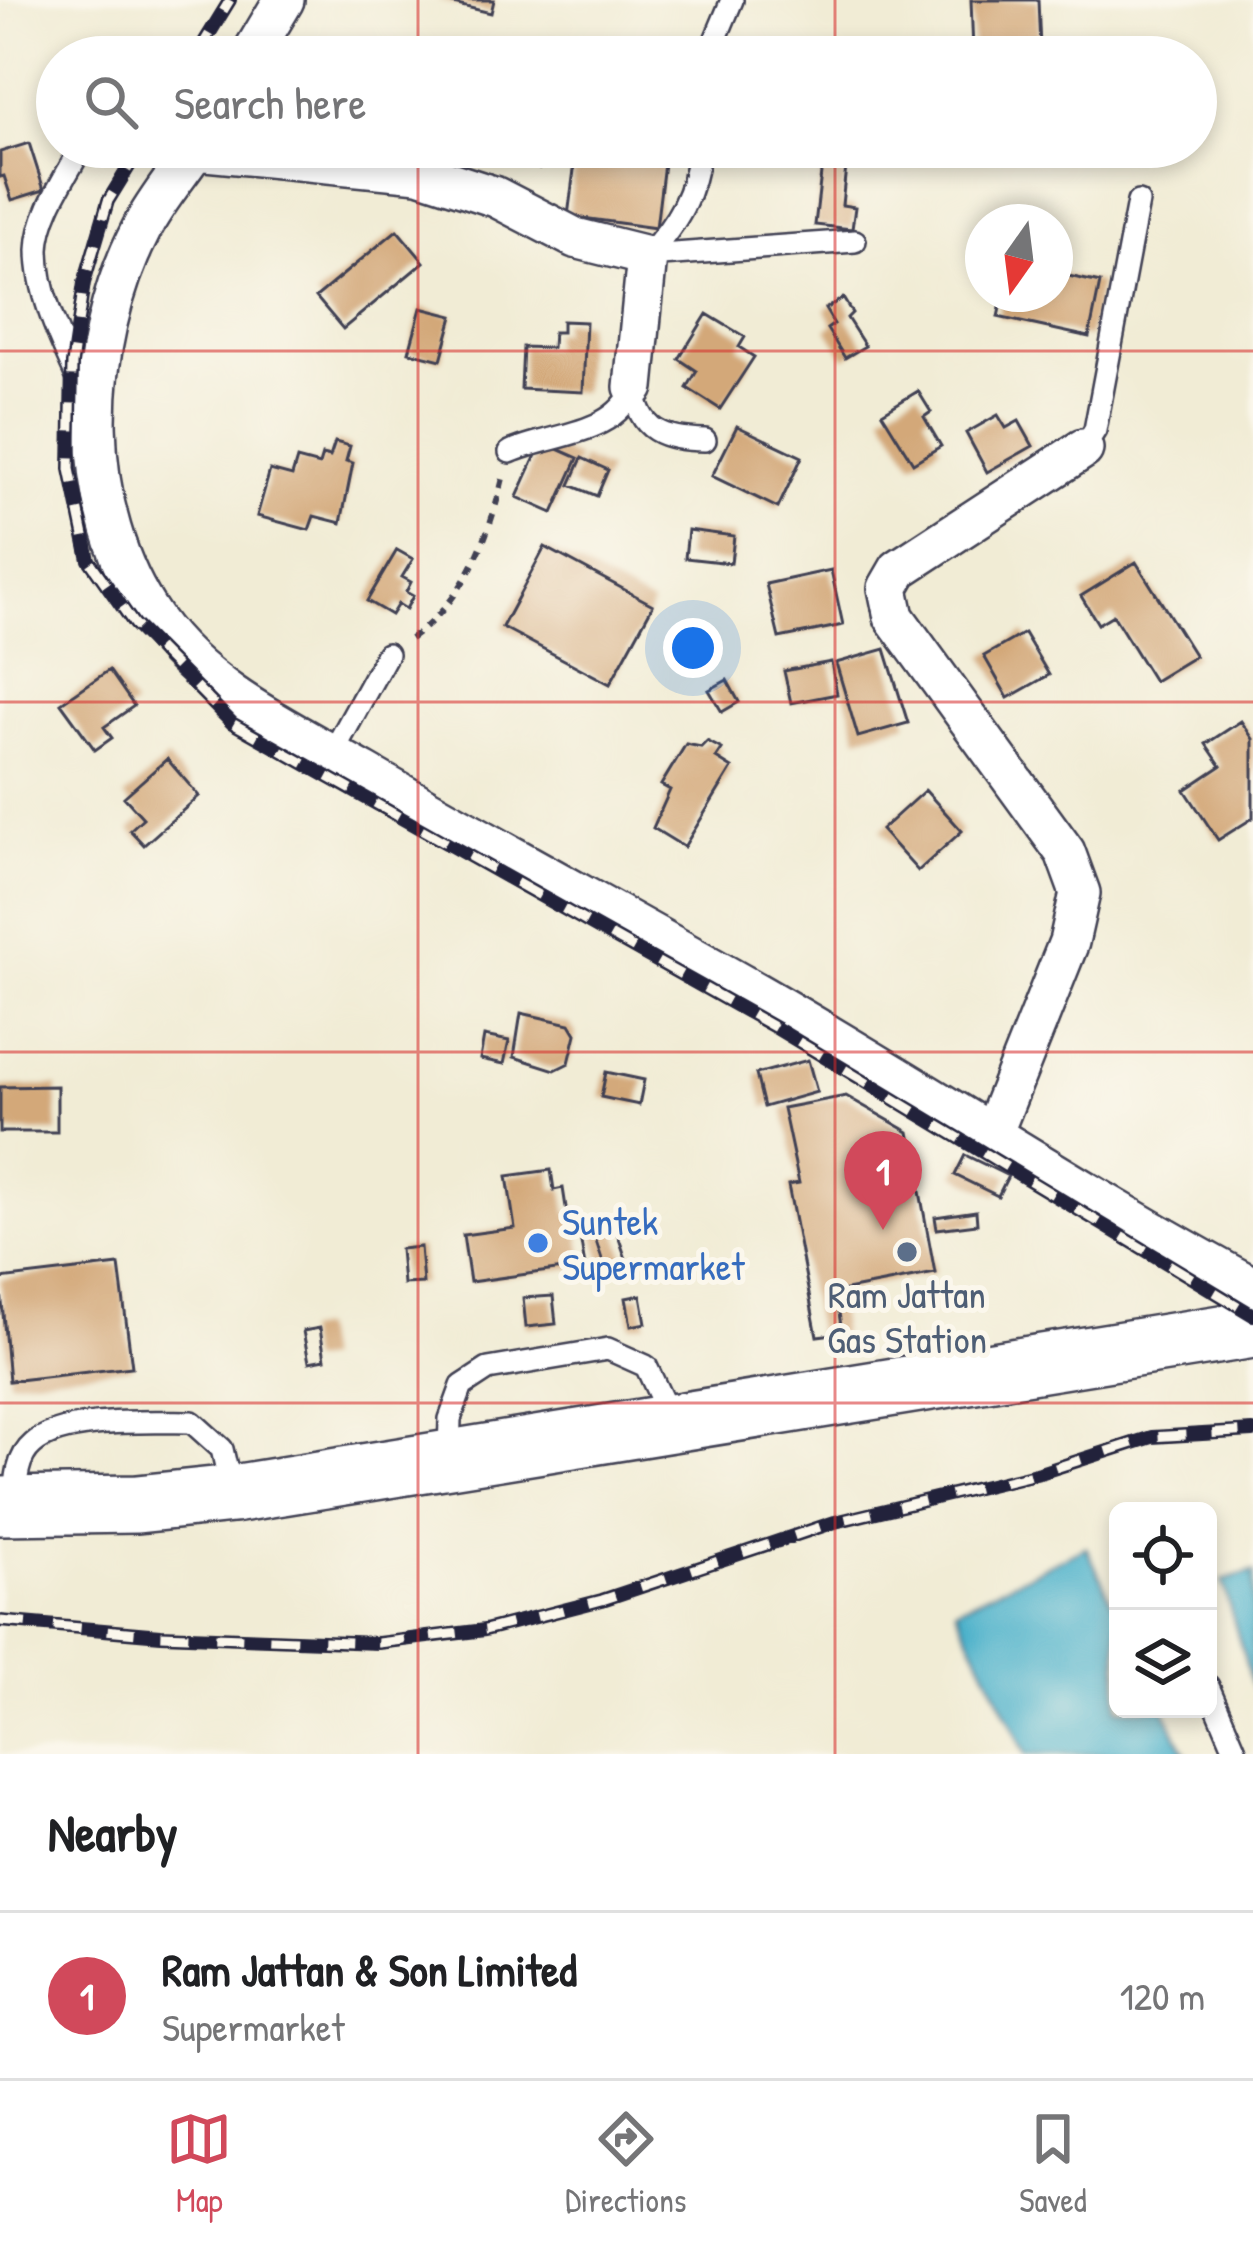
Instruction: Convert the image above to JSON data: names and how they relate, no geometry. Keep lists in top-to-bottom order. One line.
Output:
{"places":["Suntek Supermarket","Ram Jattan Gas Station"],"north":"bottom","page":{"search":"Search here","pins":"1","heading":"Nearby","list":[{"mark":"1","name":"Ram Jattan & Son Limited","note":"Supermarket","value":"120 m"}],"nav":["Map","Directions","Saved"]}}
